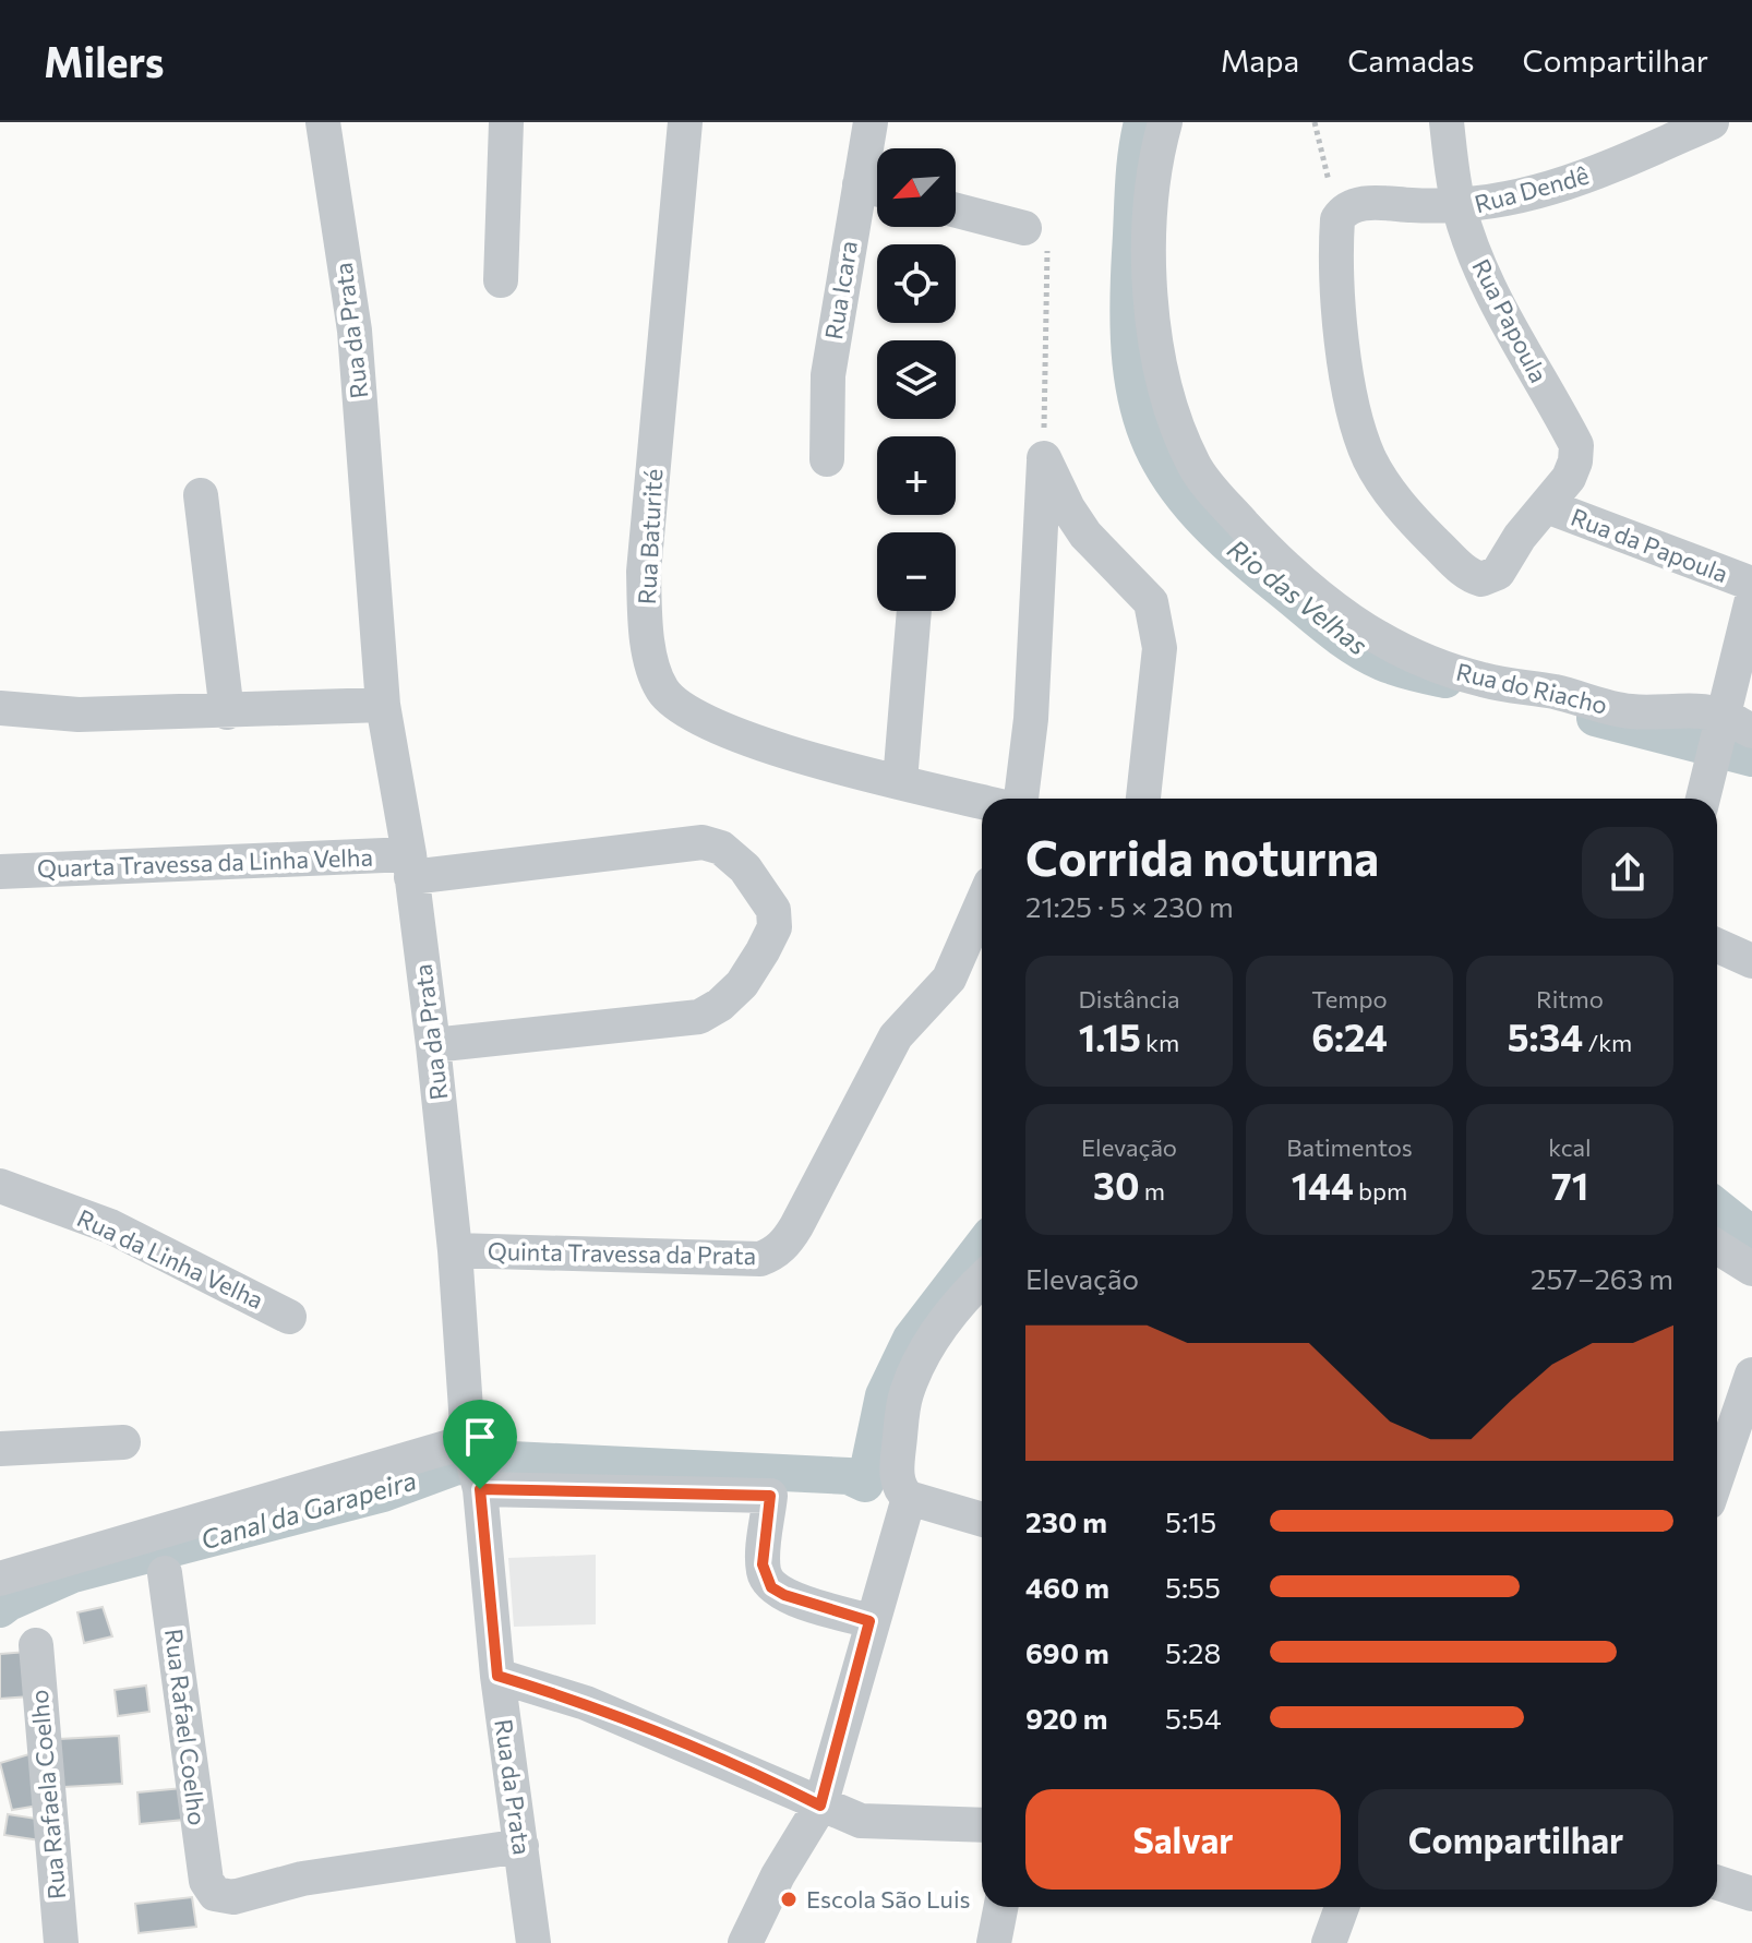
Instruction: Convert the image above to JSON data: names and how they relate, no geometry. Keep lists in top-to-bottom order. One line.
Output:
{"streets":{"street":["Rua Dendê","Rua Icara","Rua Papoula","Rua da Prata","Rua Baturité","Rua da Papoula","Rua do Riacho","Quarta Travessa da Linha Velha","Quinta Travessa da Prata","Rua da Linha Velha","Rua Rafael Coelho","Rua Rafaela Coelho"]},"crossings":[["Rua Dendê","Rua Papoula"],["Rua Papoula","Rua da Papoula"],["Rua da Prata","Quarta Travessa da Linha Velha"],["Rua da Prata","Quinta Travessa da Prata"],["Rua da Prata","Rua Rafael Coelho"]],"water":["Rio das Velhas","Canal da Garapeira"],"places":["Escola São Luis"],"north":"bottom left","page":{"header":"Milers","nav":["Mapa","Camadas","Compartilhar"],"map_buttons":["+","−"],"heading":["Corrida noturna","21:25 · 5 × 230 m"],"stats":[["Distância","1.15 km"],["Tempo","6:24"],["Ritmo","5:34 /km"],["Elevação","30 m"],["Batimentos","144 bpm"],["kcal","71"]],"chart":["Elevação","257–263 m"],"list":[{"name":"230 m","note":"5:15"},{"name":"460 m","note":"5:55"},{"name":"690 m","note":"5:28"},{"name":"920 m","note":"5:54"}],"buttons":["Salvar","Compartilhar"]}}
